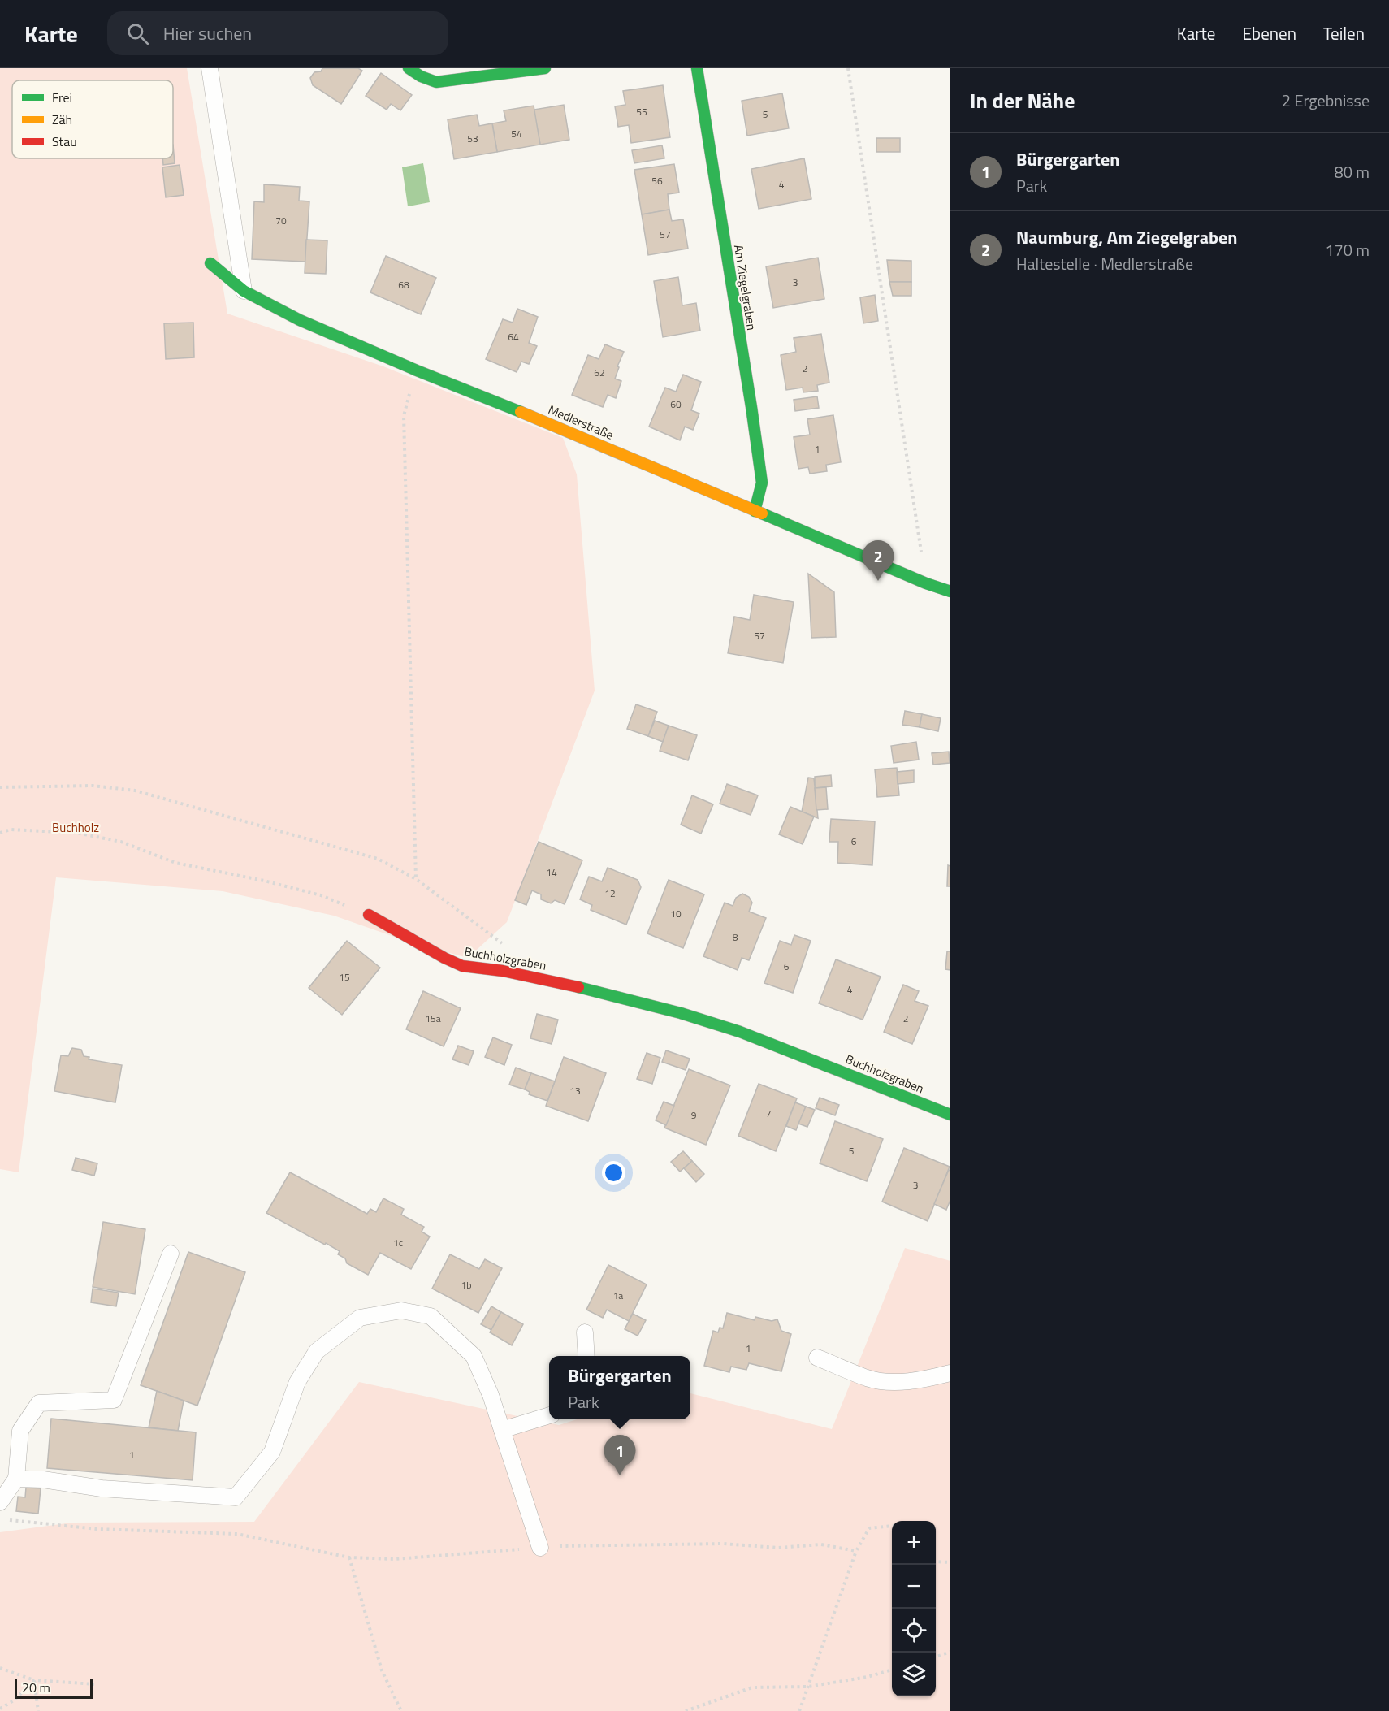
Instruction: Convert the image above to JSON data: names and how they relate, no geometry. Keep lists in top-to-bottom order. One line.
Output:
{"streets":{"street":["Am Ziegelgraben","Medlerstraße","Buchholzgraben"]},"crossings":[["Am Ziegelgraben","Medlerstraße"]],"parks":["Buchholz"],"house_numbers":["55","5","54","53","56","4","70","57","3","68","64","2","62","60","1","57","6","14","12","10","8","6","15","4","15a","2","13","7","9","5","3","1c","1b","1a","1","1"],"legend":["Frei","Zäh","Stau"],"scale_bar":"20 m","page":{"header":"Karte","search":"Hier suchen","nav":["Karte","Ebenen","Teilen"],"heading":["In der Nähe","2 Ergebnisse"],"list":[{"mark":"1","name":"Bürgergarten","note":"Park","value":"80 m"},{"mark":"2","name":"Naumburg, Am Ziegelgraben","note":"Haltestelle · Medlerstraße","value":"170 m"}],"pins":["2","1"],"popup":["Bürgergarten","Park"],"map_buttons":["+","−"],"scale":"20 m"}}
